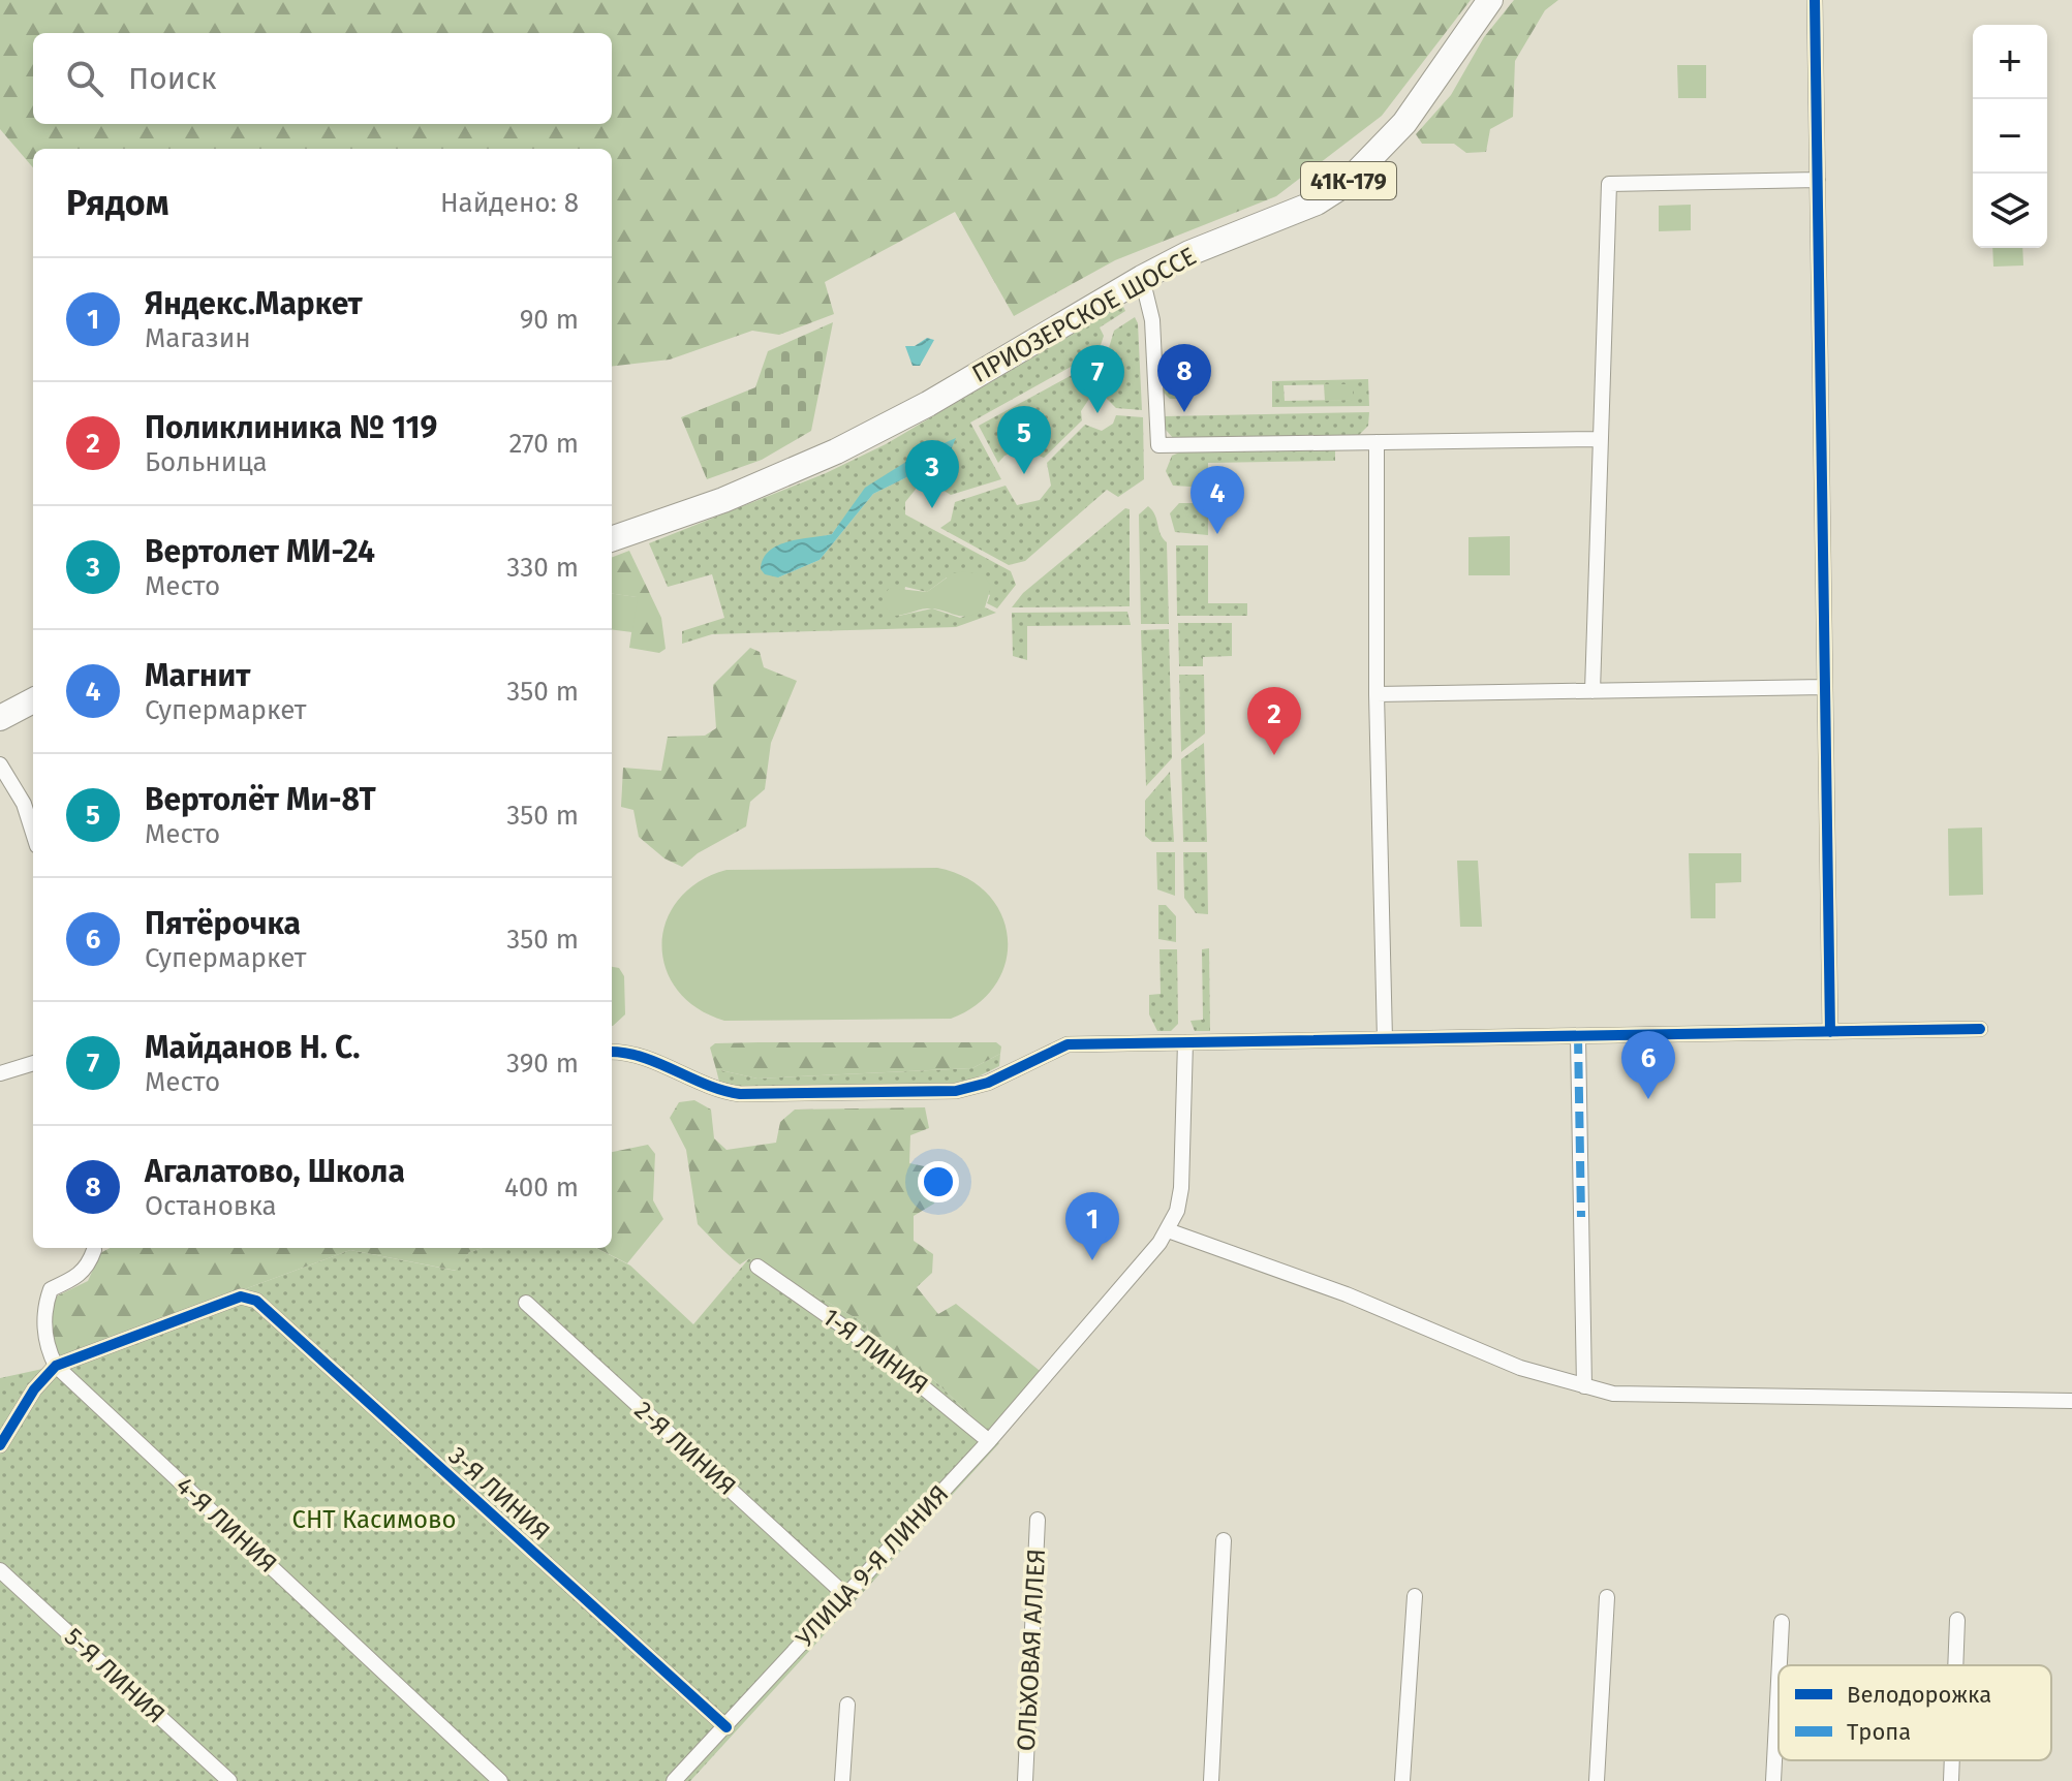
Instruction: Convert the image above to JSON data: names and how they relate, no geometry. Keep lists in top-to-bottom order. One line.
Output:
{"streets":{"main road":["41К-179","ПРИОЗЕРСКОЕ ШОССЕ"],"street":["1-Я ЛИНИЯ","2-Я ЛИНИЯ","3-Я ЛИНИЯ","4-Я ЛИНИЯ","УЛИЦА 9-Я ЛИНИЯ","ОЛЬХОВАЯ АЛЛЕЯ","5-Я ЛИНИЯ"]},"crossings":[["1-Я ЛИНИЯ","УЛИЦА 9-Я ЛИНИЯ"],["2-Я ЛИНИЯ","УЛИЦА 9-Я ЛИНИЯ"],["3-Я ЛИНИЯ","4-Я ЛИНИЯ"],["3-Я ЛИНИЯ","УЛИЦА 9-Я ЛИНИЯ"]],"parks":["СНТ Касимово"],"legend":["Велодорожка","Тропа"],"page":{"map_buttons":["+","−"],"search":"Поиск","heading":["Рядом","Найдено: 8"],"list":[{"mark":"1","name":"Яндекс.Маркет","note":"Магазин","value":"90 m"},{"mark":"2","name":"Поликлиника № 119","note":"Больница","value":"270 m"},{"mark":"3","name":"Вертолет МИ-24","note":"Место","value":"330 m"},{"mark":"4","name":"Магнит","note":"Супермаркет","value":"350 m"},{"mark":"5","name":"Вертолёт Ми-8Т","note":"Место","value":"350 m"},{"mark":"6","name":"Пятёрочка","note":"Супермаркет","value":"350 m"},{"mark":"7","name":"Майданов Н. С.","note":"Место","value":"390 m"},{"mark":"8","name":"Агалатово, Школа","note":"Остановка","value":"400 m"}],"pins":["8","7","5","3","4","2","6","1"]}}
